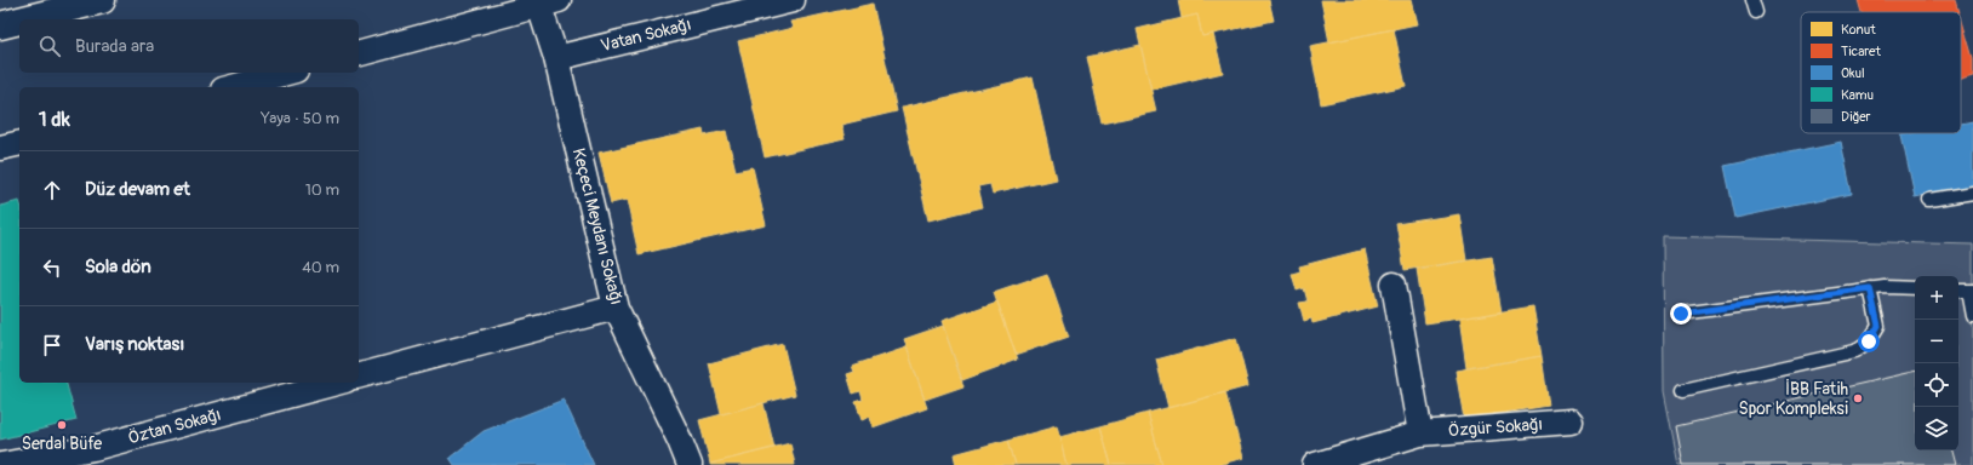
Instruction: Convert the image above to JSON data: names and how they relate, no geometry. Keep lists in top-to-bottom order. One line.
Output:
{"streets":{"street":["Vatan Sokağı","Keçeci Meydanı Sokağı","Öztan Sokağı","Özgür Sokağı"]},"crossings":[["Vatan Sokağı","Keçeci Meydanı Sokağı"]],"places":["İBB Fatih Spor Kompleksi","Serdal Büfe"],"legend":["Konut","Ticaret","Okul","Kamu","Diğer"],"page":{"search":"Burada ara","heading":["1 dk","Yaya · 50 m"],"list":[["Düz devam et","10 m"],["Sola dön","40 m"],"Varış noktası"],"map_buttons":["+","−"]}}
